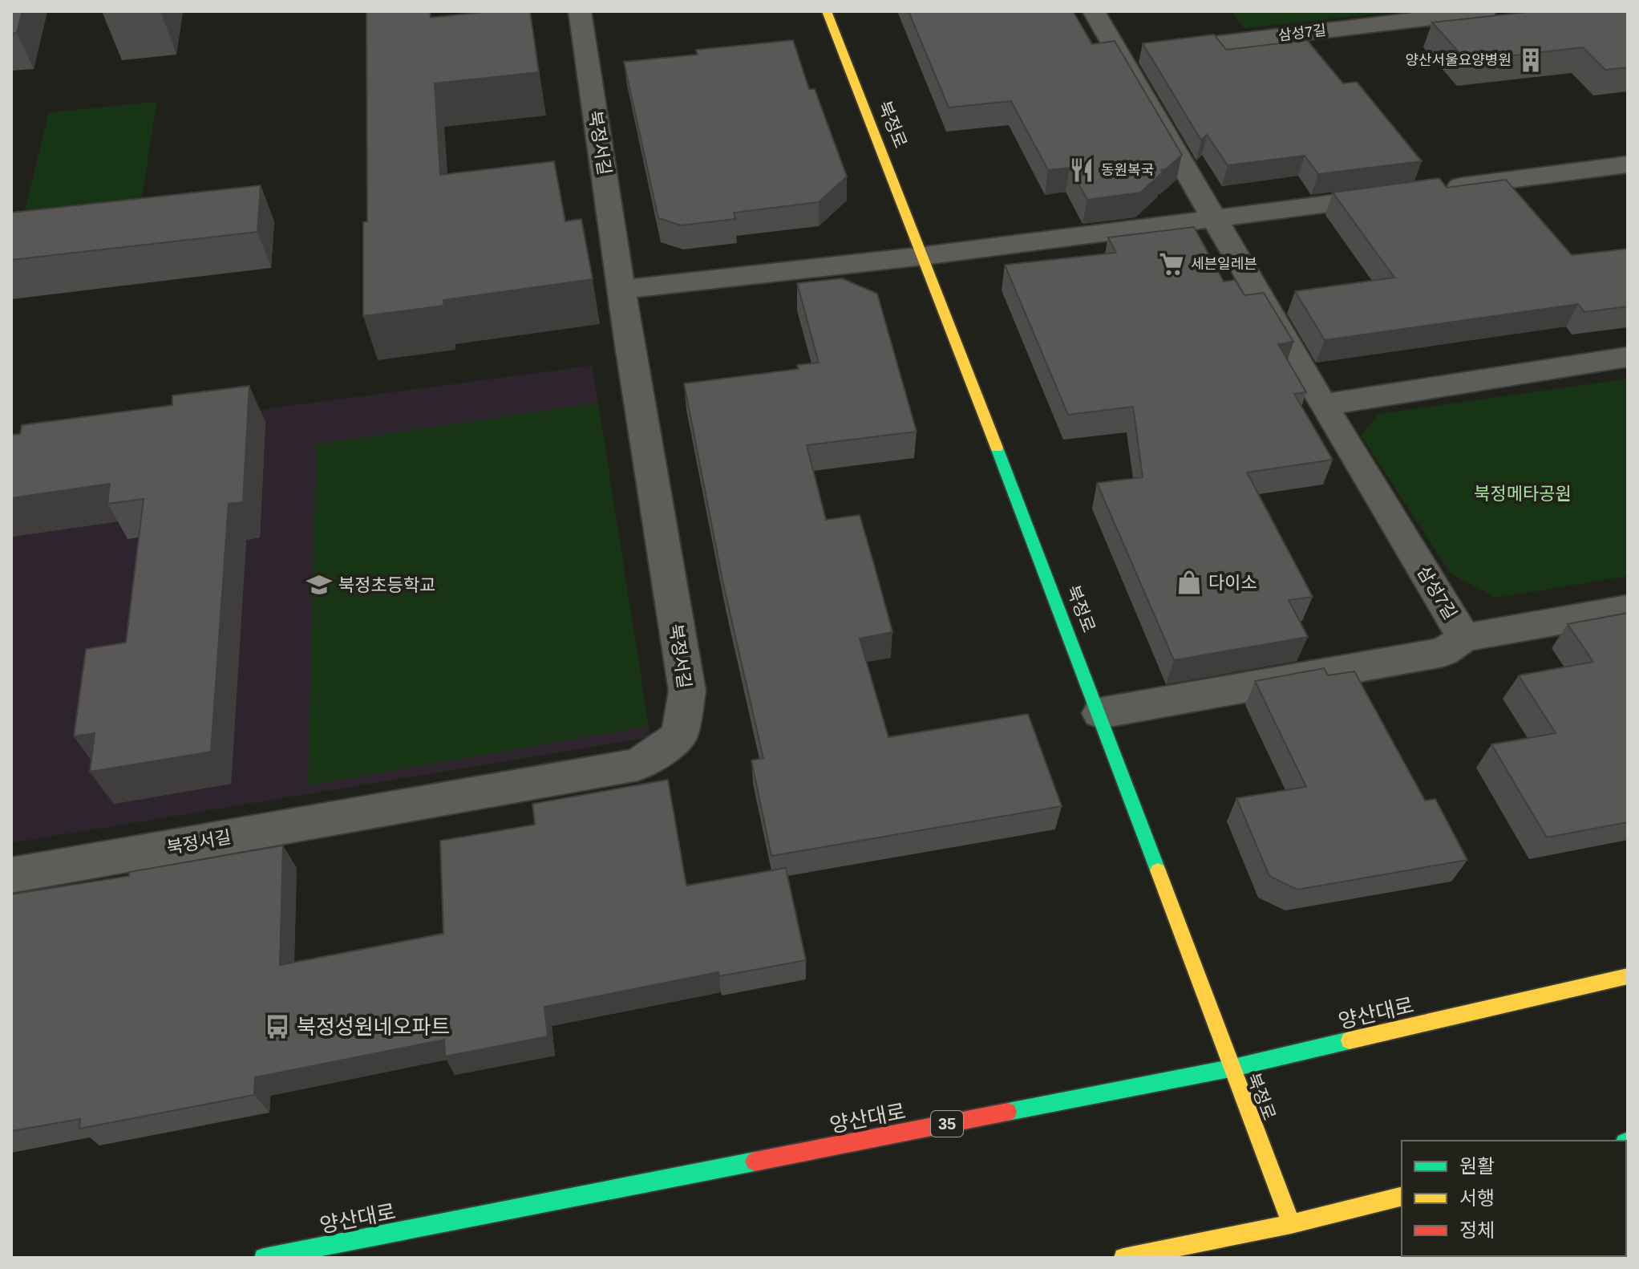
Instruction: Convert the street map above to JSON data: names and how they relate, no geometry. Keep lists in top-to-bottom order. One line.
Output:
{"streets":{"street":["삼성7길","북정로","북정서길","양산대로","35"]},"crossings":[["북정로","양산대로"]],"parks":["북정메타공원"],"places":{"building":["양산서울요양병원"],"restaurant":["동원복국"],"supermarket":["세븐일레븐"],"shop":["다이소"],"school or university":["북정초등학교"],"bus stop":["북정성원네오파트"]},"legend":["원활","서행","정체"]}
